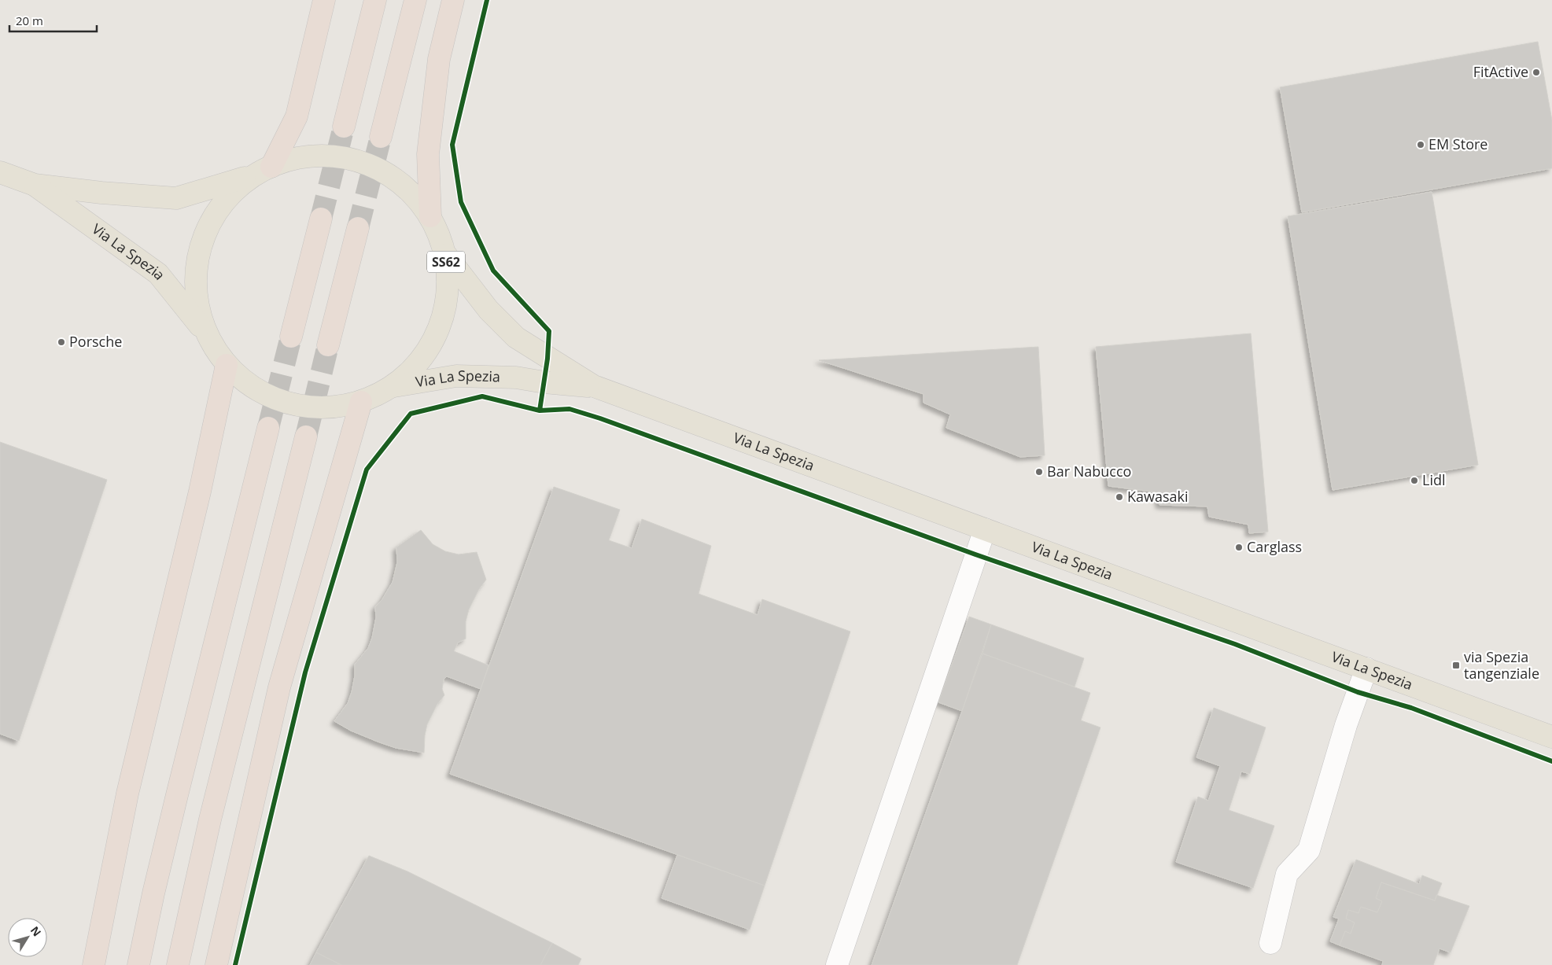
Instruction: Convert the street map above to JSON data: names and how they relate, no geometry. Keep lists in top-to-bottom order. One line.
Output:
{"streets":{"main road":["Via La Spezia","SS62"]},"places":{"other":["FitActive","EM Store","Porsche","Bar Nabucco","Lidl","Kawasaki","Carglass"],"transit":["via Spezia tangenziale"]},"scale_bar":"20 m","north":"top right"}
